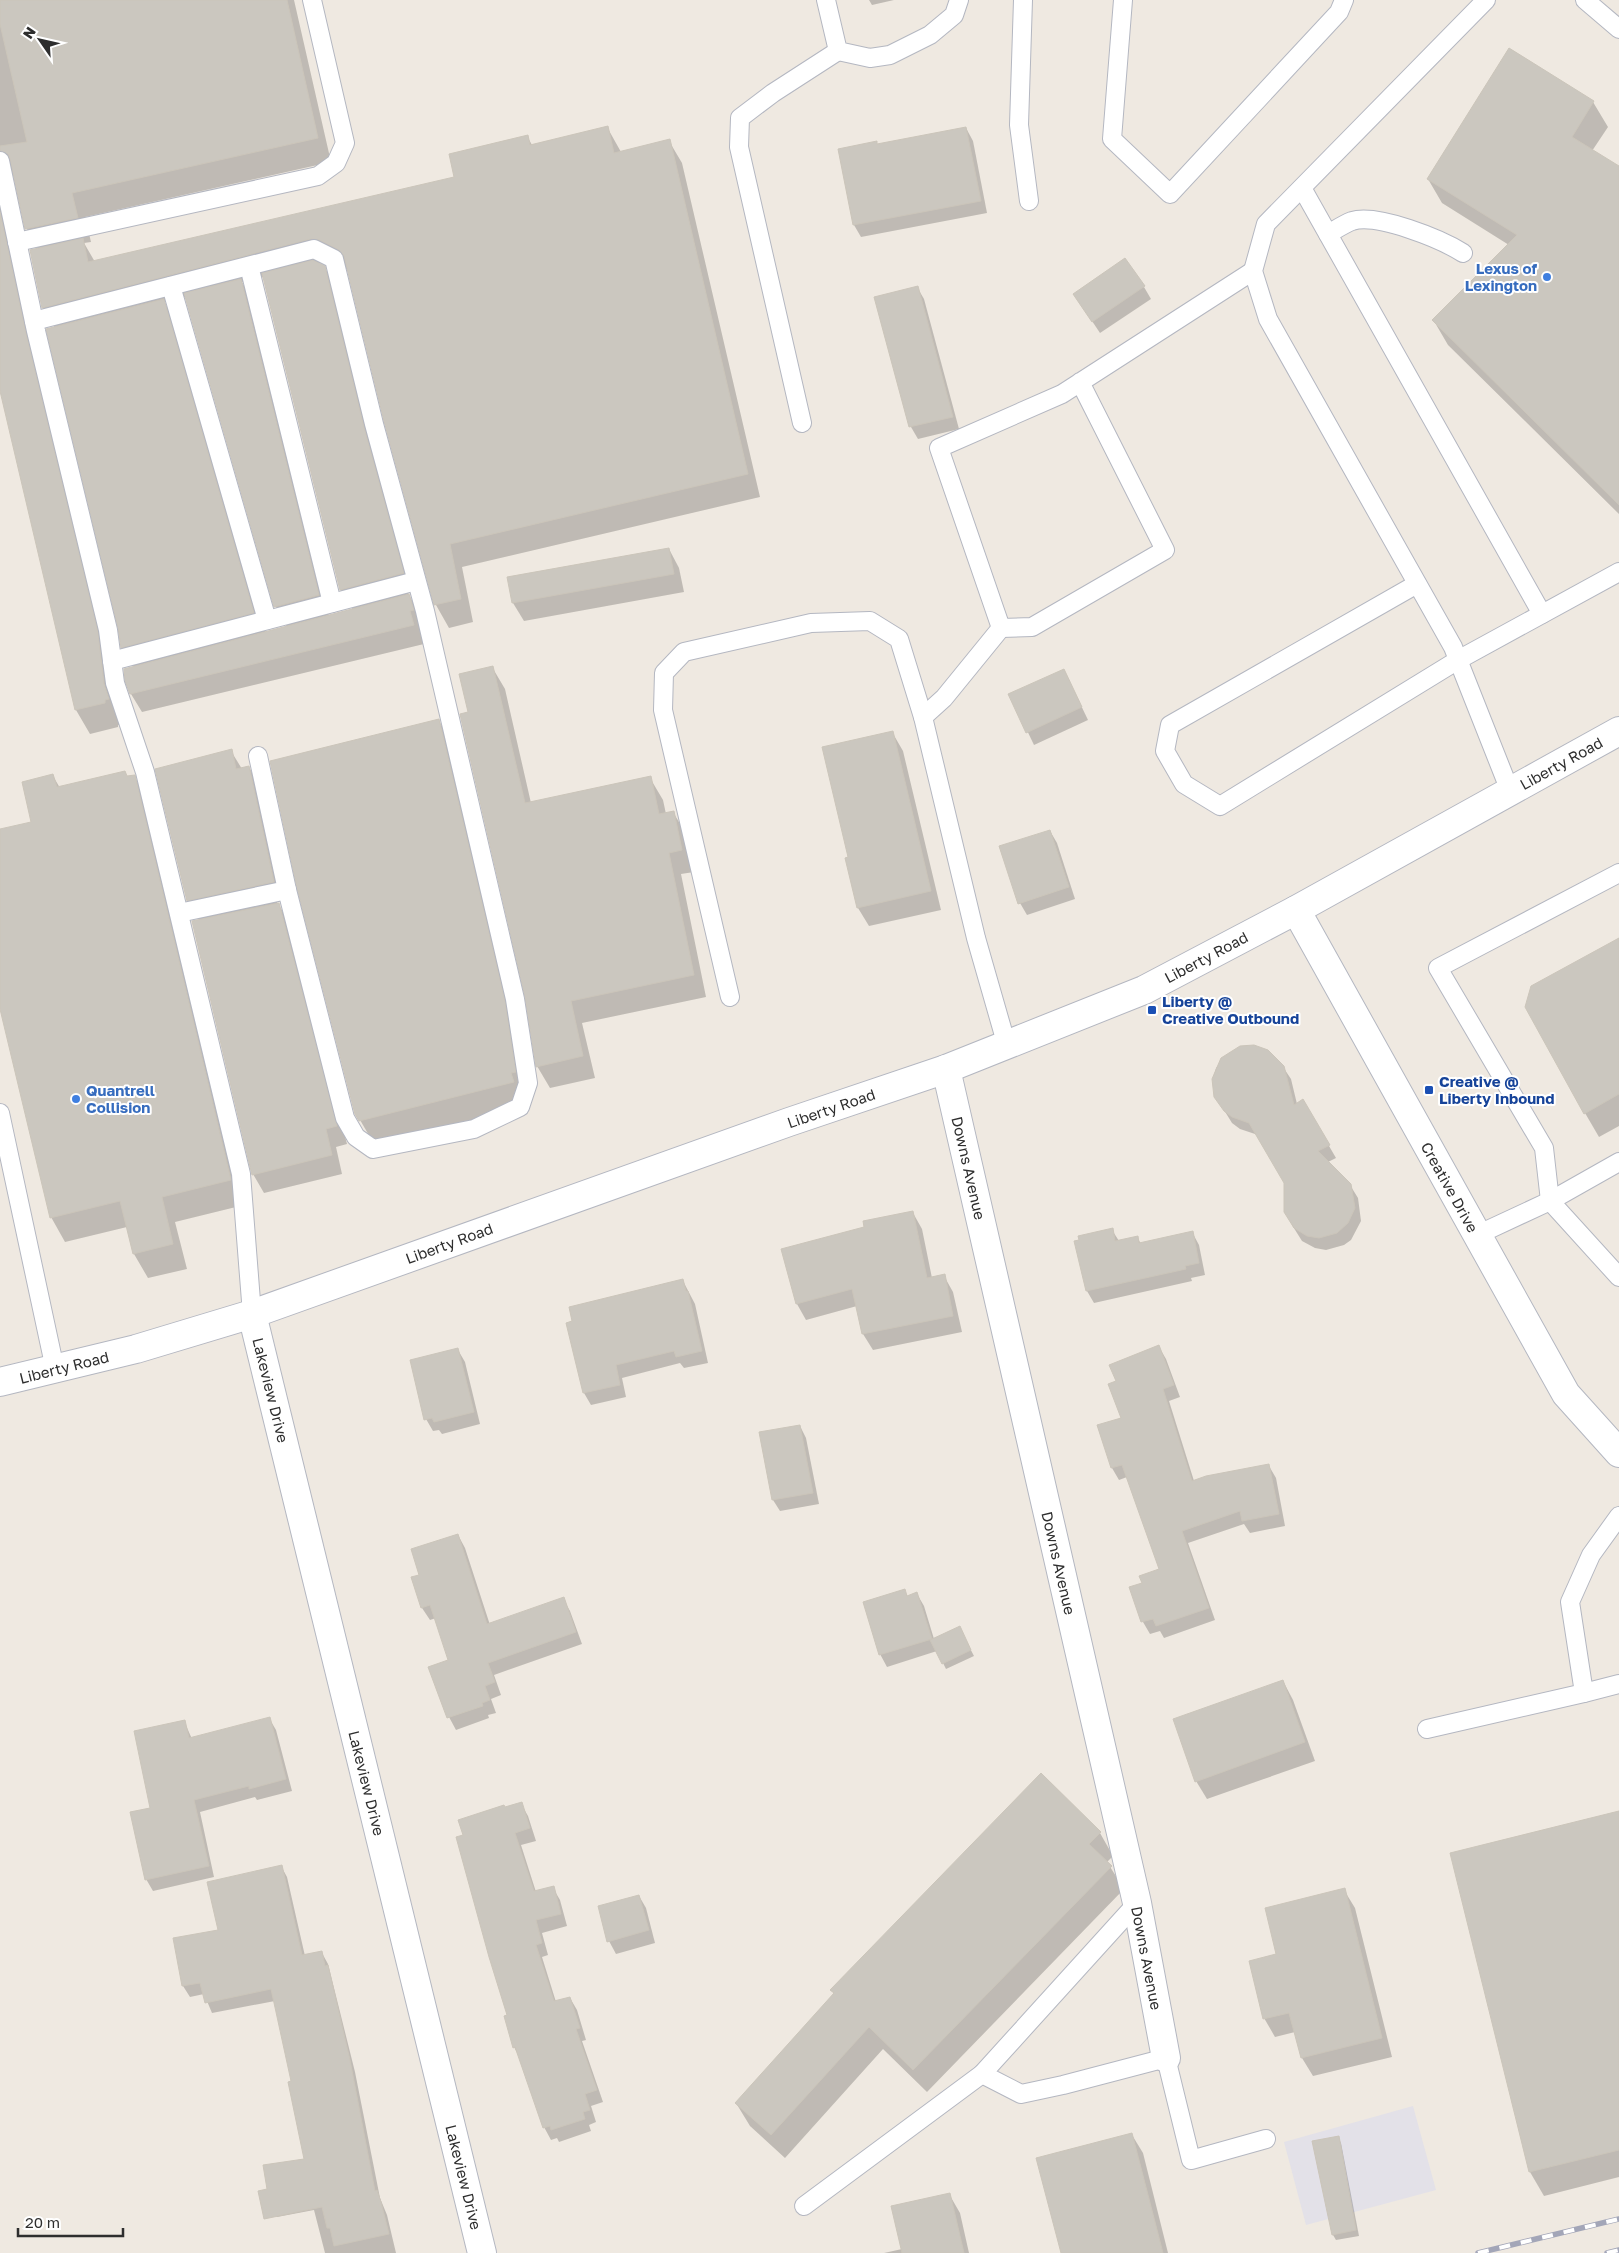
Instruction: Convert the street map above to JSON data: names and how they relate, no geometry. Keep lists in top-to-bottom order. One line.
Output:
{"streets":{"street":["Liberty Road","Downs Avenue","Creative Drive","Lakeview Drive"]},"crossings":[["Liberty Road","Downs Avenue"],["Liberty Road","Creative Drive"],["Liberty Road","Lakeview Drive"]],"places":{"other":["Lexus of Lexington","Quantrell Collision"],"transit":["Liberty @ Creative Outbound","Creative @ Liberty Inbound"]},"scale_bar":"20 m","north":"top left"}
